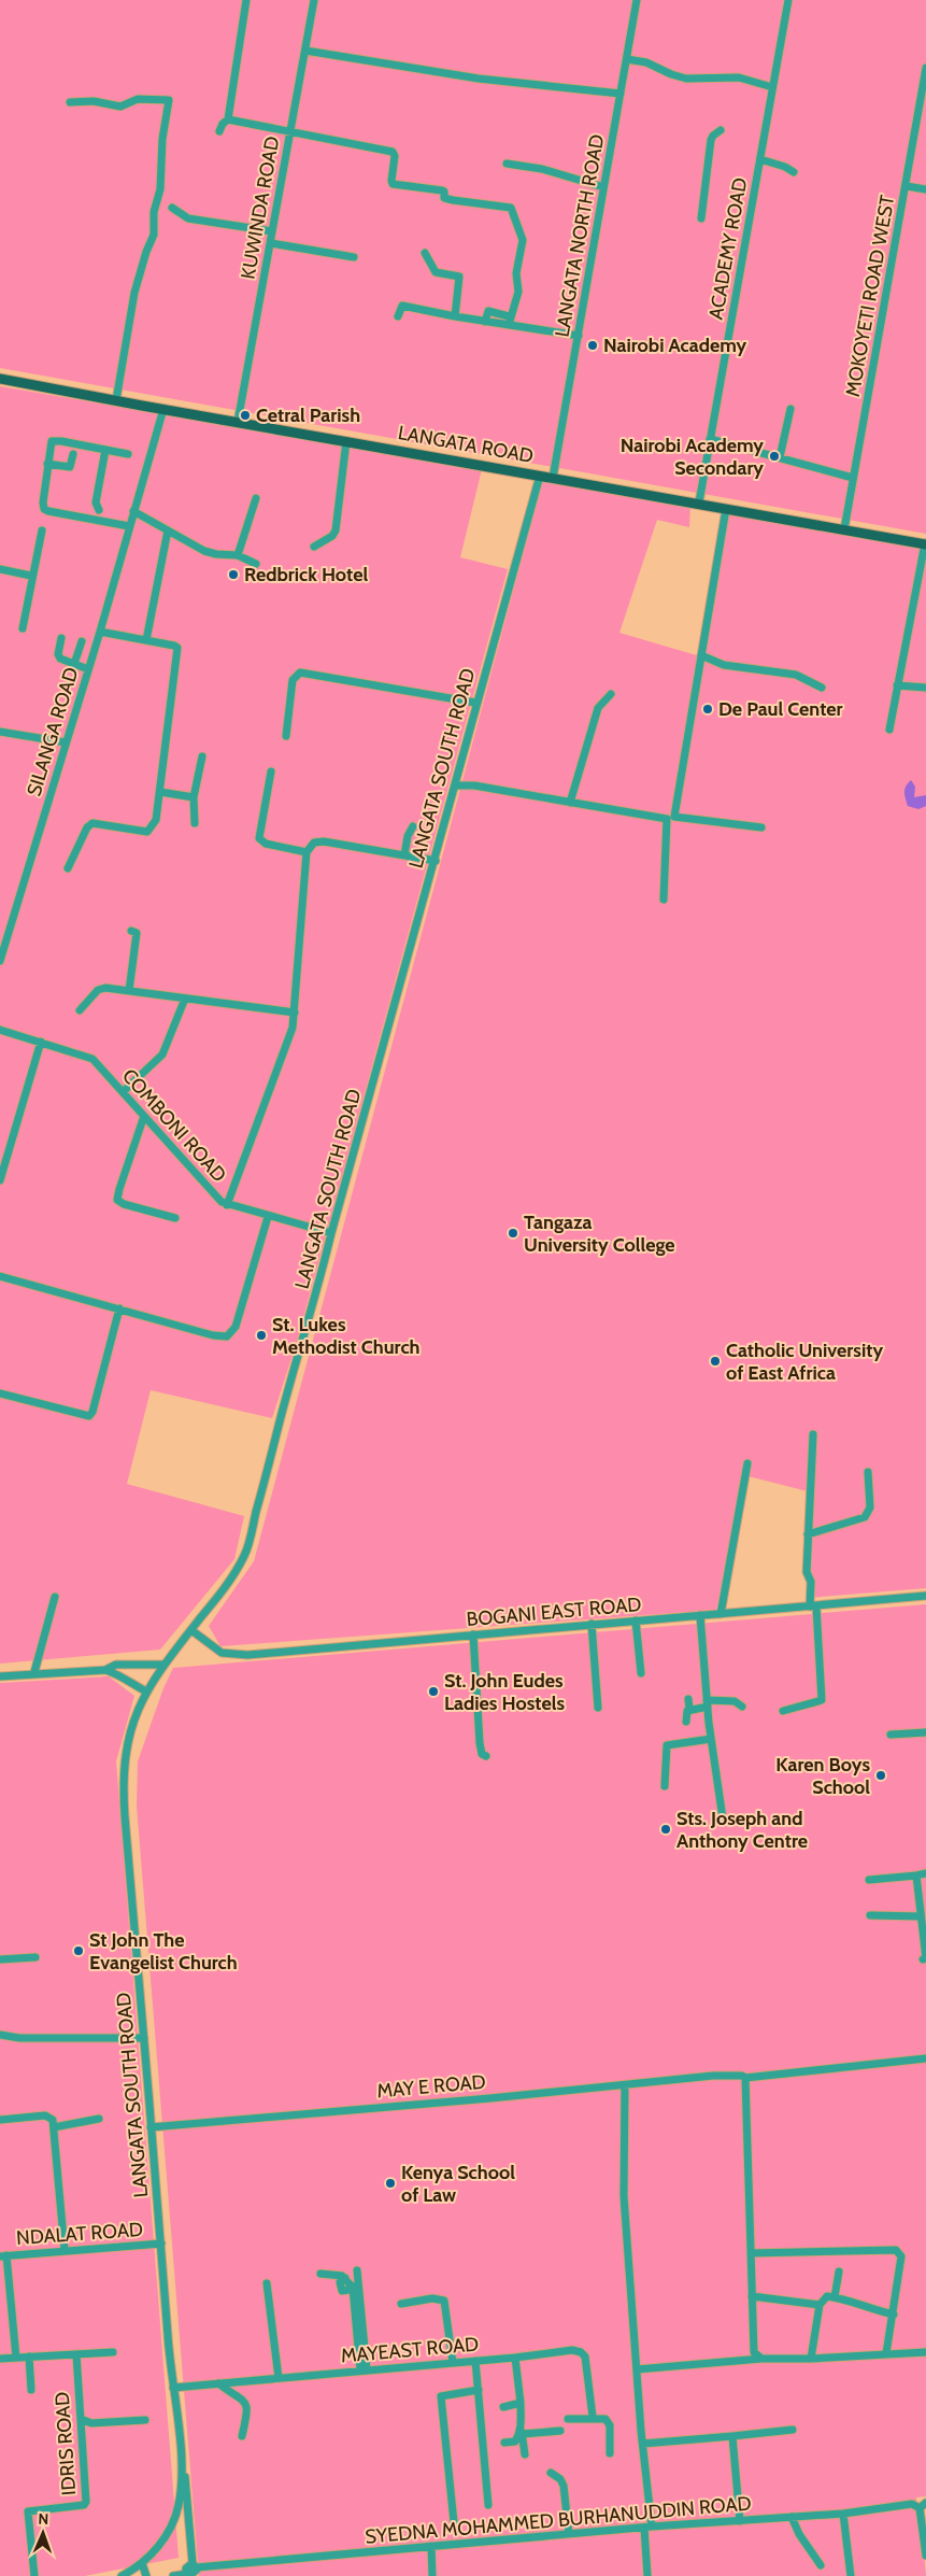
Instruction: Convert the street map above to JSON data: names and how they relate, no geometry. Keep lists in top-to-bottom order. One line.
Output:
{"streets":{"main road":["LANGATA ROAD"],"street":["KUWINDA ROAD","LANGATA NORTH ROAD","ACADEMY ROAD","MOKOYETI ROAD WEST","SILANGA ROAD","LANGATA SOUTH ROAD","COMBONI ROAD","BOGANI EAST ROAD","MAY E ROAD","NDALAT ROAD","MAYEAST ROAD","IDRIS ROAD","SYEDNA MOHAMMED BURHANUDDIN ROAD"]},"crossings":[["KUWINDA ROAD","LANGATA ROAD"],["LANGATA NORTH ROAD","LANGATA ROAD"],["ACADEMY ROAD","LANGATA ROAD"],["MOKOYETI ROAD WEST","LANGATA ROAD"],["LANGATA ROAD","SILANGA ROAD"],["LANGATA ROAD","LANGATA SOUTH ROAD"],["LANGATA SOUTH ROAD","COMBONI ROAD"],["LANGATA SOUTH ROAD","BOGANI EAST ROAD"],["LANGATA SOUTH ROAD","MAY E ROAD"],["LANGATA SOUTH ROAD","NDALAT ROAD"],["LANGATA SOUTH ROAD","MAYEAST ROAD"]],"places":["Nairobi Academy","Cetral Parish","Nairobi Academy Secondary","Redbrick Hotel","De Paul Center","Tangaza University College","St. Lukes Methodist Church","Catholic University of East Africa","St. John Eudes Ladies Hostels","Karen Boys School","Sts. Joseph and Anthony Centre","St John The Evangelist Church","Kenya School of Law"],"north":"top"}
